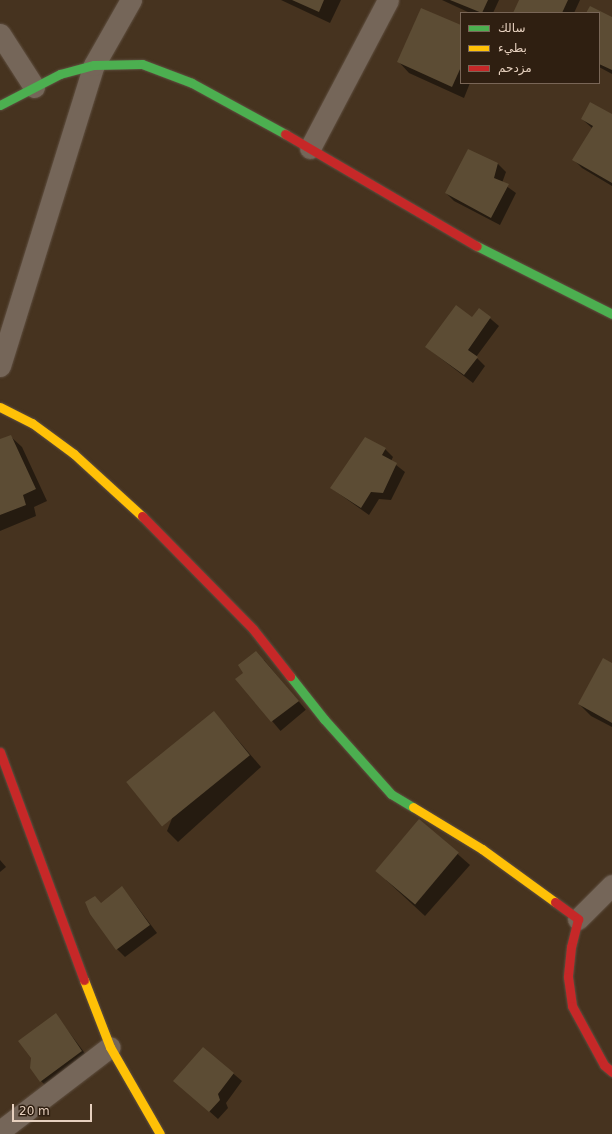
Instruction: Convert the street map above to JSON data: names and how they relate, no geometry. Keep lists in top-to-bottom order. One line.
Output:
{"legend":["سالك","بطيء","مزدحم"],"scale_bar":"20 m"}
